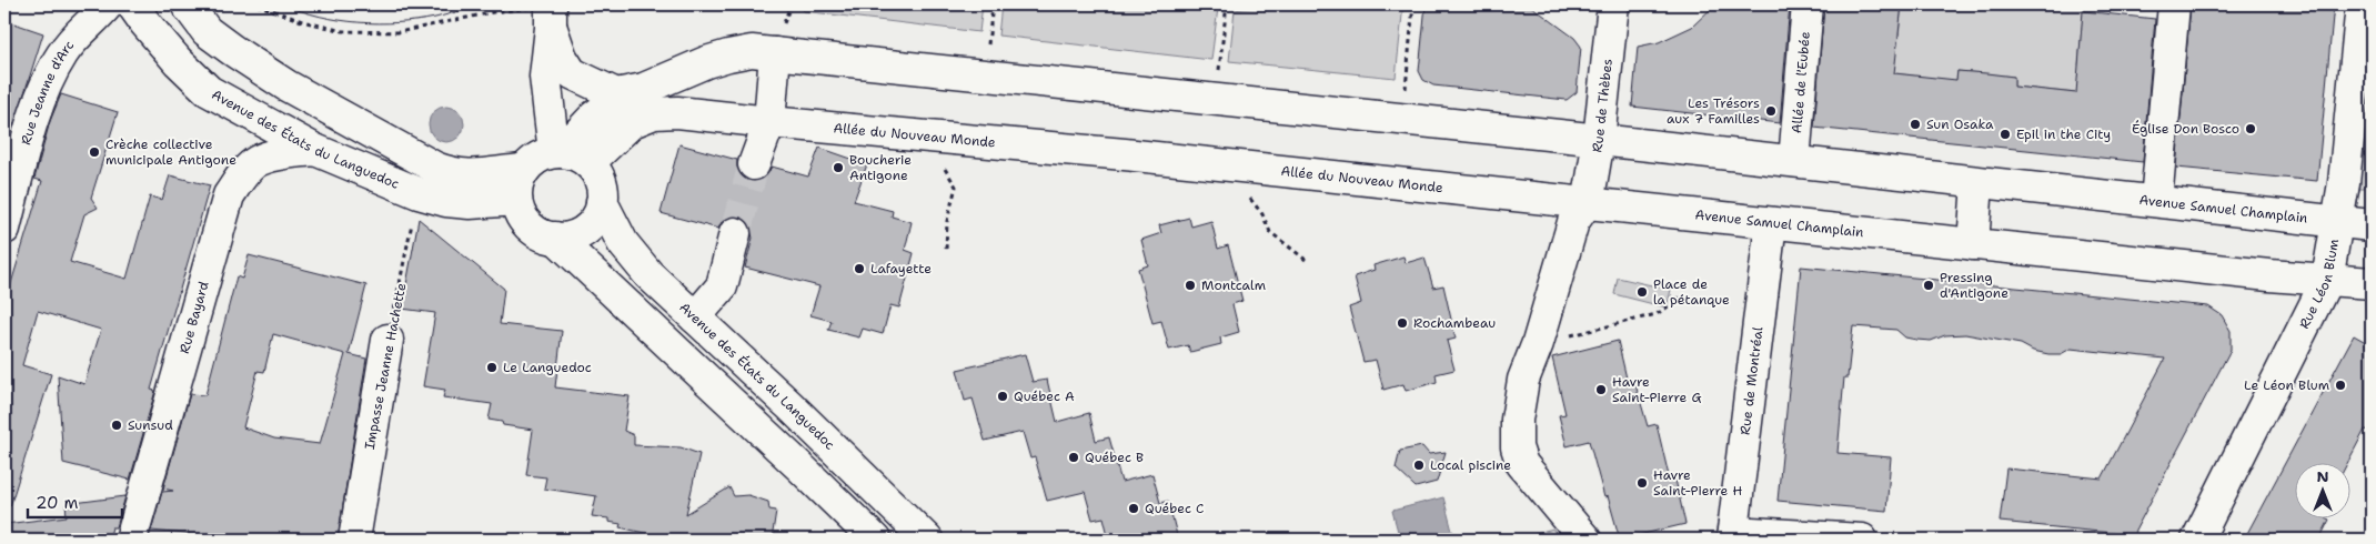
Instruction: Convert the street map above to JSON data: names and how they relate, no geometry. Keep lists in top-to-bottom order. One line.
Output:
{"streets":{"street":["Allée de l'Eubée","Rue Jeanne d'Arc","Rue de Thèbes","Allée du Nouveau Monde","Avenue des États du Languedoc","Avenue Samuel Champlain","Rue Léon Blum","Rue Bayard","Impasse Jeanne Hachette","Rue de Montréal"]},"crossings":[["Allée de l'Eubée","Avenue Samuel Champlain"],["Rue de Thèbes","Allée du Nouveau Monde"],["Rue de Thèbes","Avenue Samuel Champlain"],["Allée du Nouveau Monde","Avenue des États du Languedoc"],["Allée du Nouveau Monde","Avenue Samuel Champlain"],["Avenue des États du Languedoc","Rue Bayard"],["Avenue des États du Languedoc","Impasse Jeanne Hachette"],["Avenue Samuel Champlain","Rue Léon Blum"],["Avenue Samuel Champlain","Rue de Montréal"]],"places":["Les Trésors aux 7 Familles","Sun Osaka","Église Don Bosco","Epil in the City","Crèche collective municipale Antigone","Boucherie Antigone","Lafayette","Montcalm","Pressing d'Antigone","Place de la pétanque","Rochambeau","Le Languedoc","Le Léon Blum","Havre Saint-Pierre G","Québec A","Sunsud","Québec B","Local piscine","Havre Saint-Pierre H","Québec C"],"scale_bar":"20 m","north":"top"}
